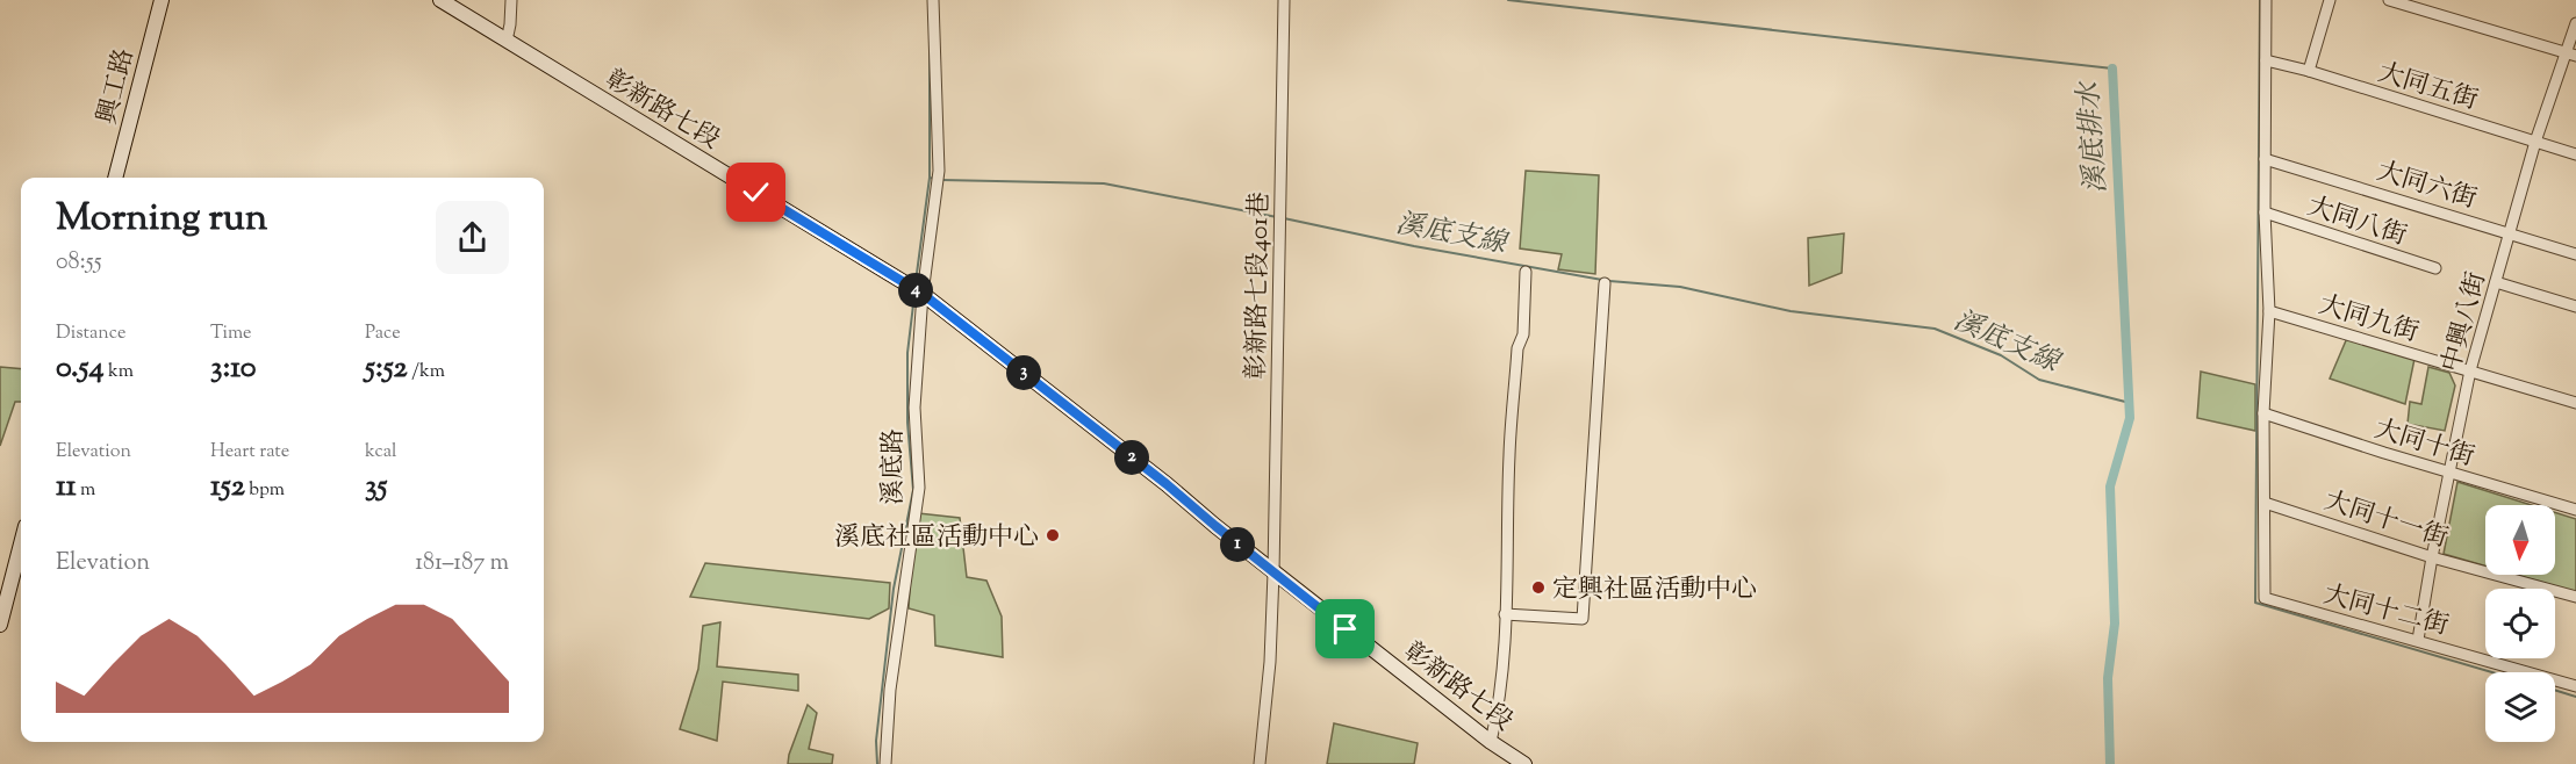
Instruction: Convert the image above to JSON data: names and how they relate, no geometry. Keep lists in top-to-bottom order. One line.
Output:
{"streets":{"street":["大同五街","興工路","彰新路七段","大同六街","大同八街","彰新路七段401巷","大同九街","中興八街","大同十街","溪底路","大同十一街","大同十二街"]},"crossings":[["大同五街","中興八街"],["彰新路七段","彰新路七段401巷"],["彰新路七段","溪底路"],["大同六街","中興八街"],["大同九街","中興八街"],["中興八街","大同十街"],["中興八街","大同十一街"],["中興八街","大同十二街"],["大同十一街","大同十二街"]],"water":["溪底排水","溪底支線"],"places":["溪底社區活動中心","定興社區活動中心"],"north":"bottom","page":{"heading":["Morning run","08:55"],"pins":["4","3","2","1"],"stats":[["Distance","0.54 km"],["Time","3:10"],["Pace","5:52 /km"],["Elevation","11 m"],["Heart rate","152 bpm"],["kcal","35"]],"chart":["Elevation","181–187 m"]}}
